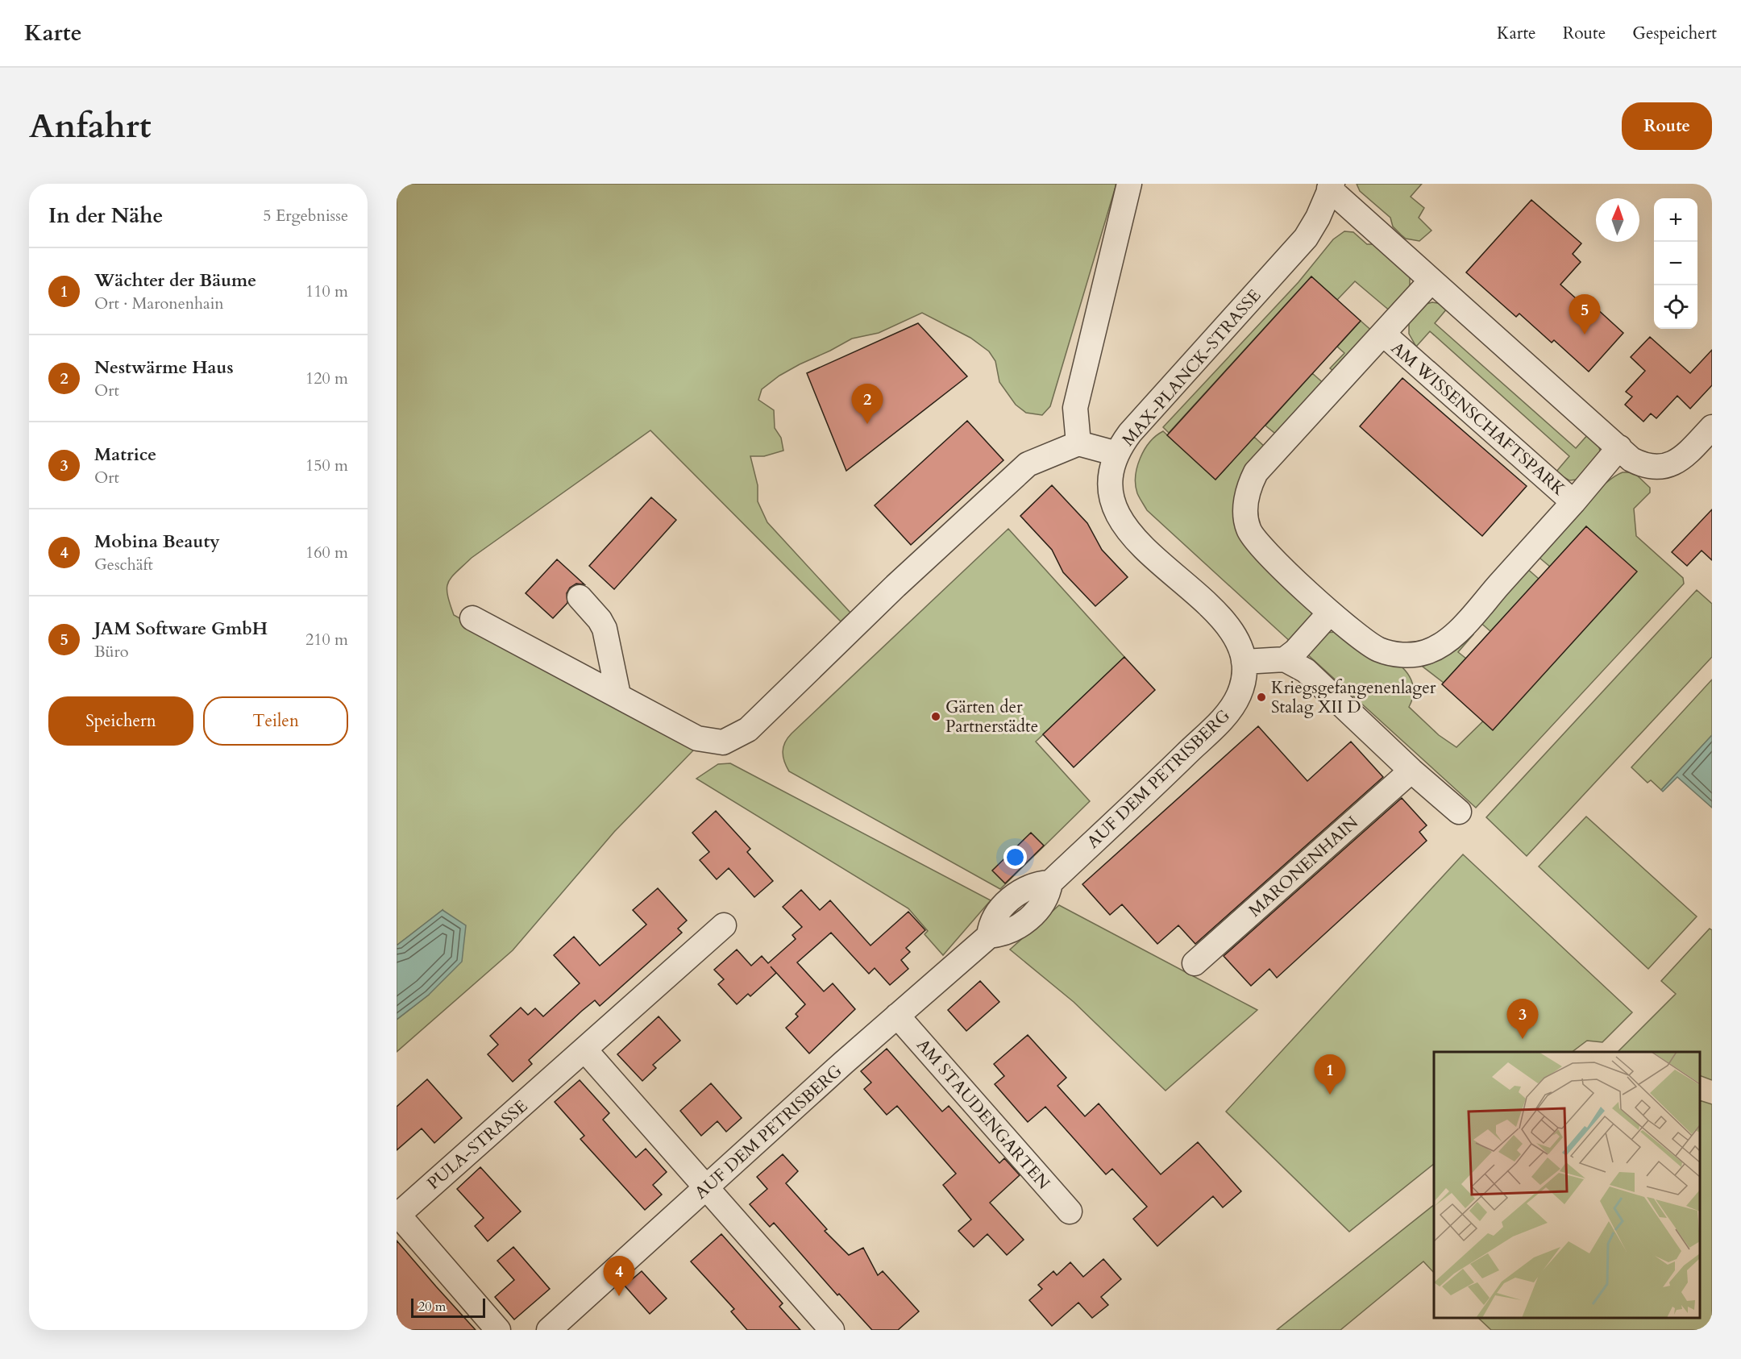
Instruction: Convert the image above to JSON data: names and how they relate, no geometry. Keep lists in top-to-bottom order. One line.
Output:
{"streets":{"street":["MAX-PLANCK-STRASSE","AM WISSENSCHAFTSPARK","AUF DEM PETRISBERG","MARONENHAIN","AM STAUDENGARTEN","PULA-STRASSE"]},"crossings":[["MAX-PLANCK-STRASSE","AUF DEM PETRISBERG"],["AUF DEM PETRISBERG","AM STAUDENGARTEN"]],"places":["Kriegsgefangenenlager Stalag XII D","Gärten der Partnerstädte"],"scale_bar":"20 m","north":"top","page":{"header":"Karte","nav":["Karte","Route","Gespeichert"],"buttons":["Route",["Speichern","Teilen"]],"title":"Anfahrt","heading":["In der Nähe","5 Ergebnisse"],"map_buttons":["+","−"],"list":[{"mark":"1","name":"Wächter der Bäume","note":"Ort · Maronenhain","value":"110 m"},{"mark":"2","name":"Nestwärme Haus","note":"Ort","value":"120 m"},{"mark":"3","name":"Matrice","note":"Ort","value":"150 m"},{"mark":"4","name":"Mobina Beauty","note":"Geschäft","value":"160 m"},{"mark":"5","name":"JAM Software GmbH","note":"Büro","value":"210 m"}],"pins":["5","2","3","1","4"],"scale":"20 m"}}
